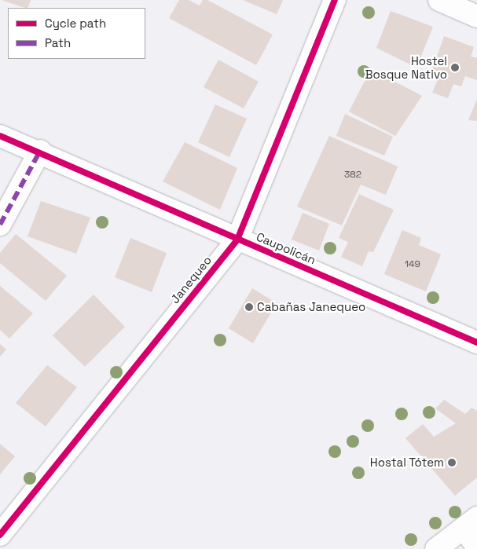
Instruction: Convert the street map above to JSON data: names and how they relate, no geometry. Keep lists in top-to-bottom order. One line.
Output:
{"streets":{"street":["Caupolicán","Janequeo"]},"crossings":[["Caupolicán","Janequeo"]],"places":["Hostel Bosque Nativo","Cabañas Janequeo","Hostal Tótem"],"house_numbers":["382","149"],"legend":["Cycle path","Path"]}
